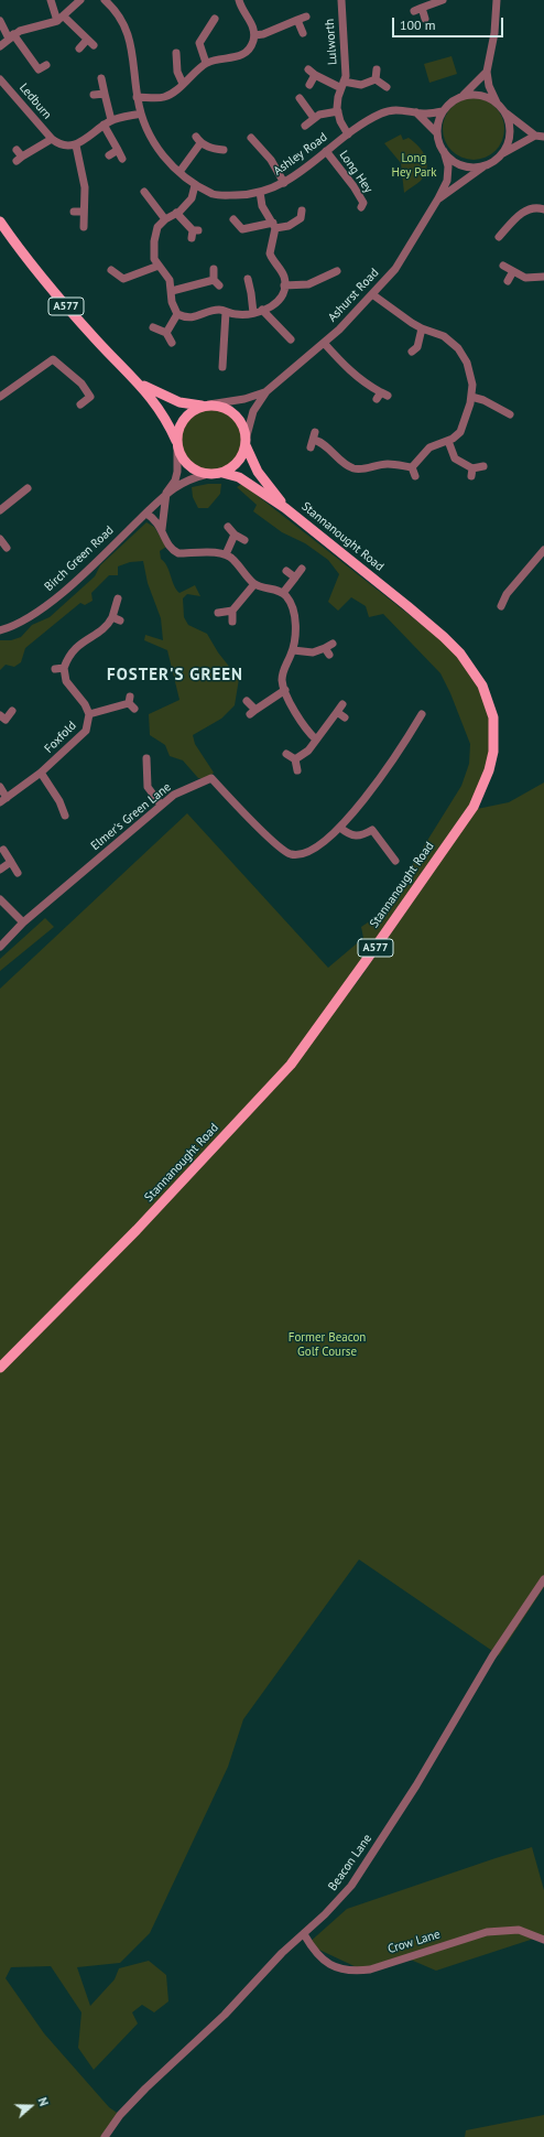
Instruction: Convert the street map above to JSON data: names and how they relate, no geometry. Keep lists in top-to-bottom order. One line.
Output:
{"streets":{"main road":["A577","Stannanought Road"],"street":["Lulworth","Ledburn","Ashley Road","Long Hey","Ashurst Road","Birch Green Road","Foxfold","Elmer's Green Lane","Beacon Lane","Crow Lane"]},"crossings":[["Lulworth","Ashley Road"],["Ashley Road","Long Hey"],["Ashley Road","Ashurst Road"],["Ashurst Road","A577"],["Ashurst Road","Stannanought Road"],["Ashurst Road","Birch Green Road"],["A577","Stannanought Road"],["A577","Birch Green Road"],["Stannanought Road","Birch Green Road"],["Beacon Lane","Crow Lane"]],"districts":["FOSTER'S GREEN"],"parks":["Long Hey Park","Former Beacon Golf Course"],"scale_bar":"100 m","north":"right"}
